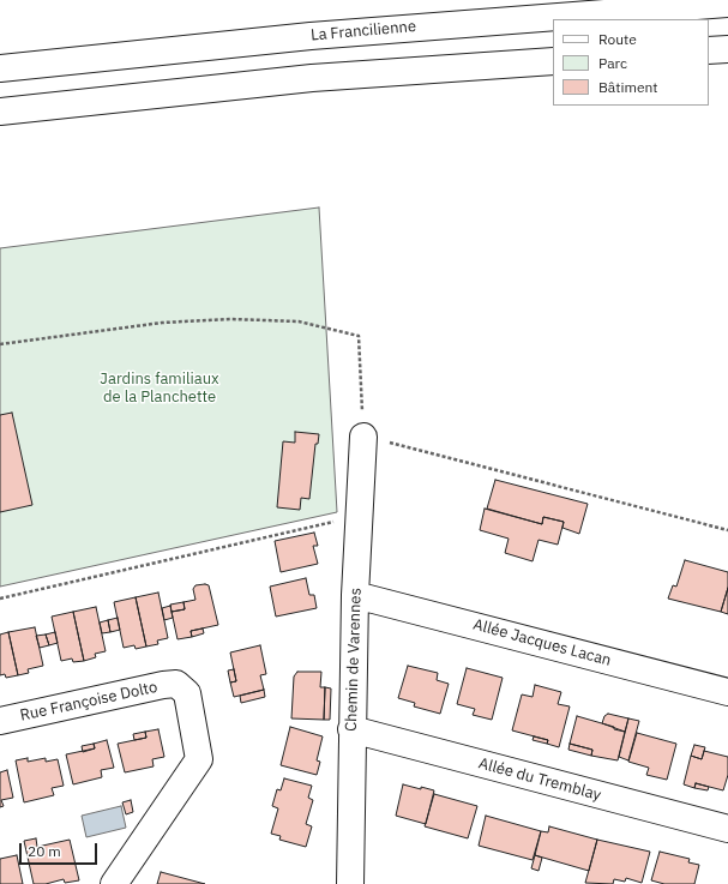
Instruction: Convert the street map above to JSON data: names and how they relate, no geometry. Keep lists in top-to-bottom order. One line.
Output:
{"streets":{"main road":["La Francilienne","Allée Jacques Lacan","Chemin de Varennes","Rue Françoise Dolto","Allée du Tremblay"]},"crossings":[["Allée Jacques Lacan","Chemin de Varennes"],["Chemin de Varennes","Allée du Tremblay"]],"parks":["Jardins familiaux de la Planchette"],"legend":["Route","Parc","Bâtiment"],"scale_bar":"20 m"}
